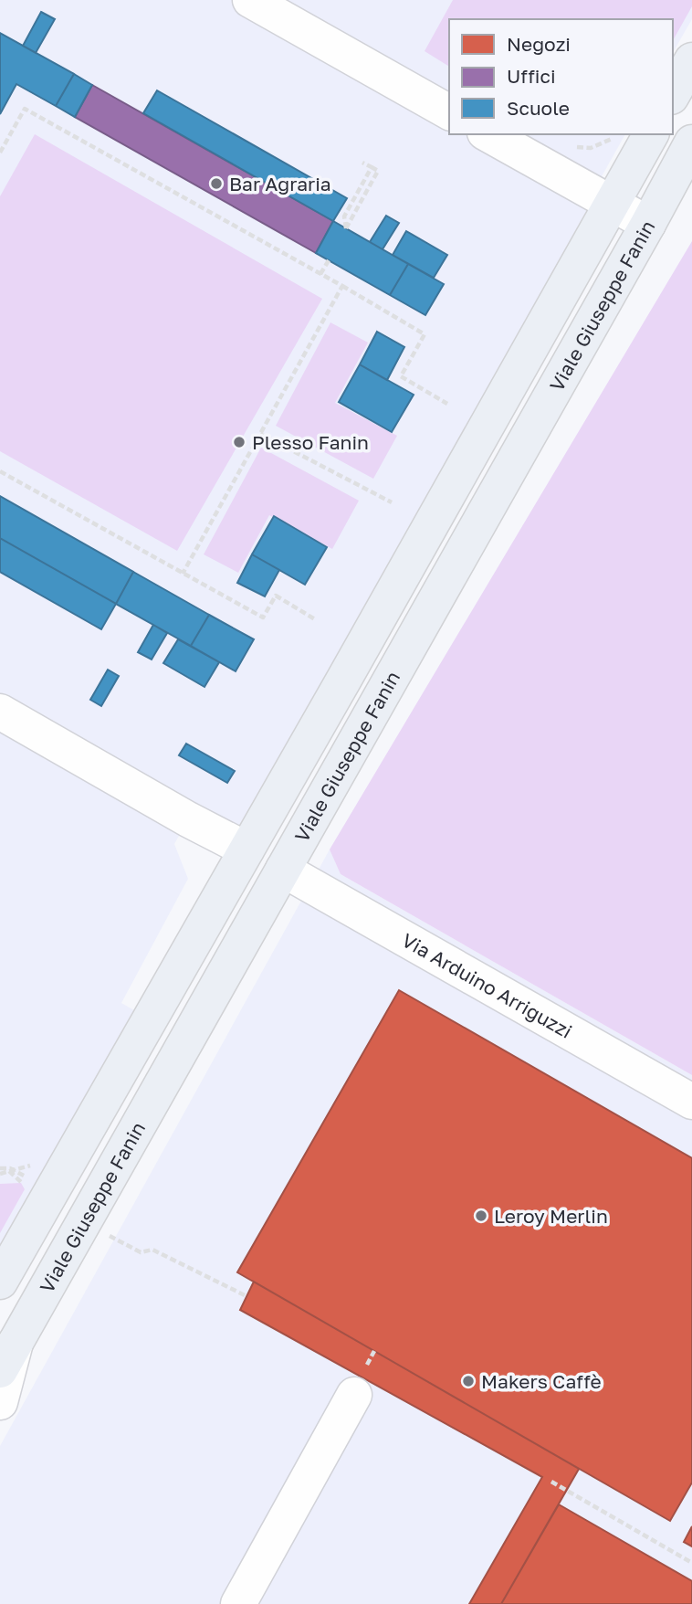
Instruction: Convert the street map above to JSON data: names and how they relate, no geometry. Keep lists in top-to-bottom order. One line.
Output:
{"streets":{"main road":["Viale Giuseppe Fanin"],"street":["Via Arduino Arriguzzi"]},"crossings":[["Viale Giuseppe Fanin","Via Arduino Arriguzzi"]],"places":["Bar Agraria","Plesso Fanin","Leroy Merlin","Makers Caffè"],"legend":["Negozi","Uffici","Scuole"]}
